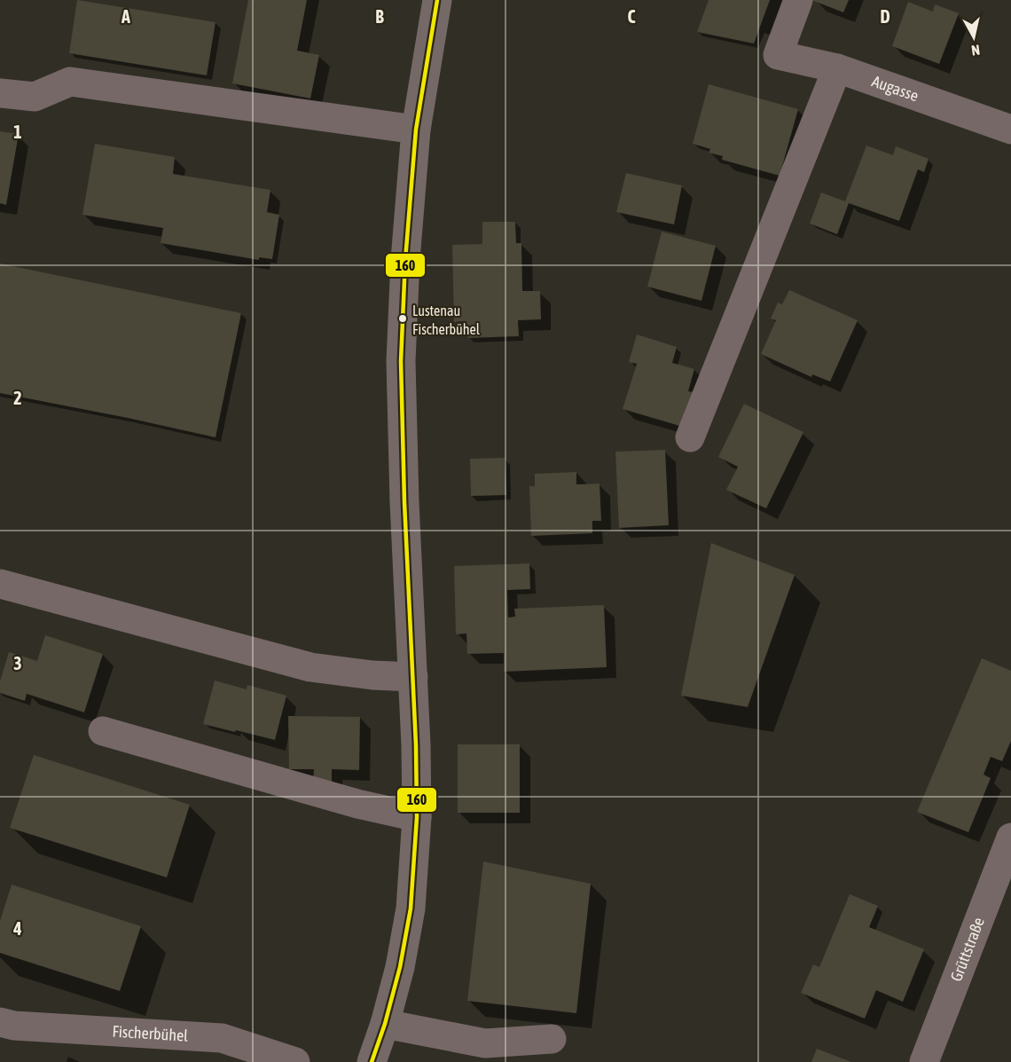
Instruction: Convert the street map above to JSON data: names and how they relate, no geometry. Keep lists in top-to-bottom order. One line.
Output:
{"streets":{"street":["Augasse","Grüttstraße","Fischerbühel"]},"places":["Lustenau Fischerbühel"],"lines":["transit line 160"],"north":"bottom","grid":{"columns":["A","B","C","D"],"rows":["1","2","3","4"]}}
